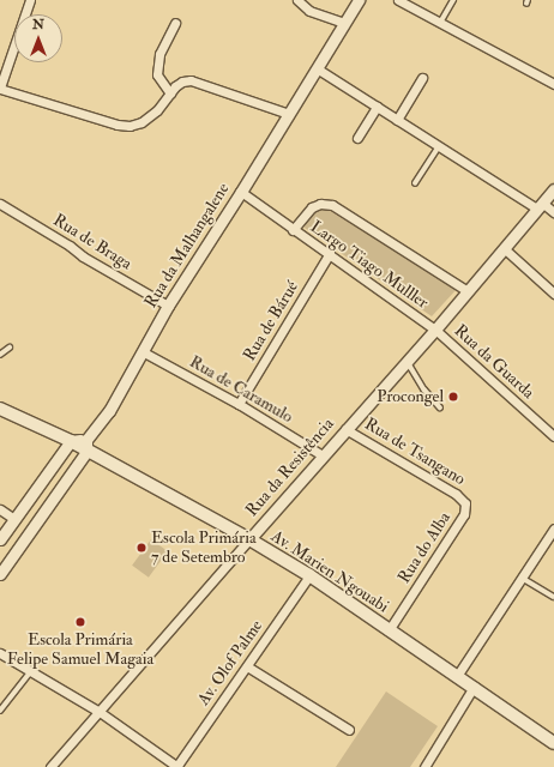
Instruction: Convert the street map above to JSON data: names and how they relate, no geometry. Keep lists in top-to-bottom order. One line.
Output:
{"streets":{"main road":["Av. Marien Ngouabi"],"street":["Rua de Braga","Rua da Malhangalene","Largo Tiago Mulller","Rua de Bárué","Rua da Guarda","Rua de Caramulo","Rua de Tsangano","Rua da Resistência","Rua do Alba","Av. Olof Palme"]},"crossings":[["Rua de Braga","Rua da Malhangalene"],["Rua da Malhangalene","Rua de Caramulo"],["Rua da Malhangalene","Av. Marien Ngouabi"],["Largo Tiago Mulller","Rua de Bárué"],["Largo Tiago Mulller","Rua da Guarda"],["Largo Tiago Mulller","Rua da Resistência"],["Rua de Bárué","Rua de Caramulo"],["Rua da Guarda","Rua da Resistência"],["Rua de Caramulo","Rua da Resistência"],["Rua de Tsangano","Rua da Resistência"],["Rua de Tsangano","Rua do Alba"],["Rua da Resistência","Av. Marien Ngouabi"],["Rua do Alba","Av. Marien Ngouabi"],["Av. Marien Ngouabi","Av. Olof Palme"]],"places":["Procongel","Escola Primária 7 de Setembro","Escola Primária Felipe Samuel Magaia"],"north":"top"}
